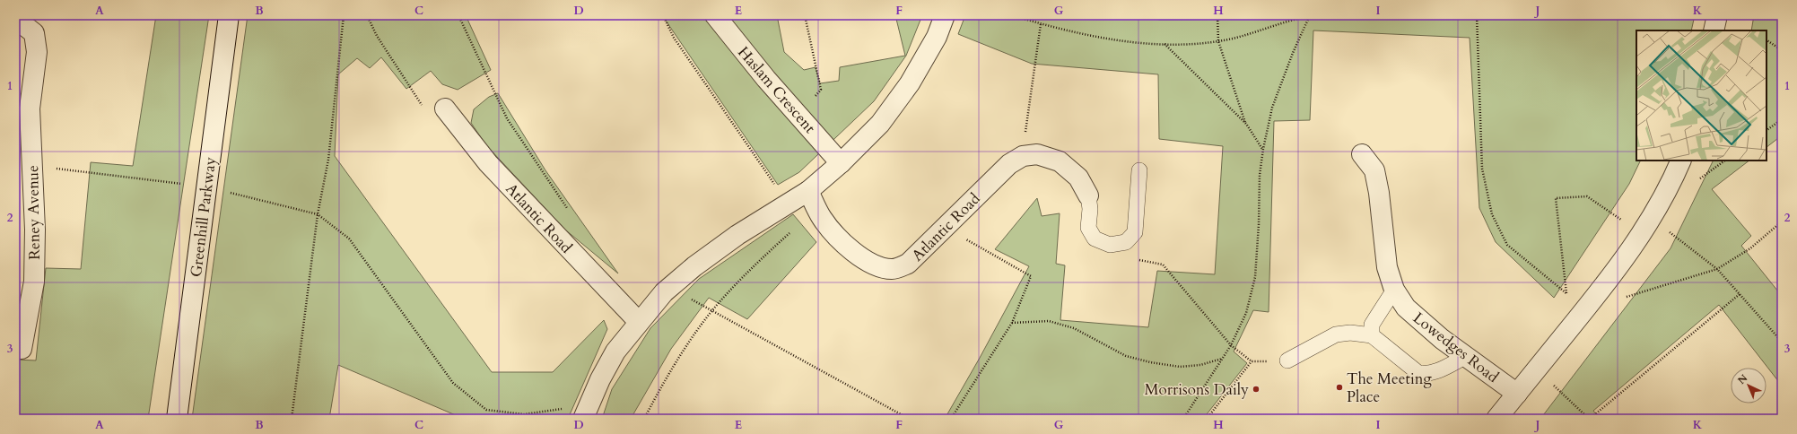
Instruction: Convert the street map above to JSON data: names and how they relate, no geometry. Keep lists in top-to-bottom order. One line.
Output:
{"streets":{"street":["Haslam Crescent","Reney Avenue","Greenhill Parkway","Atlantic Road","Lowedges Road"]},"places":["The Meeting Place","Morrisons Daily"],"north":"top left","grid":{"columns":["A","B","C","D","E","F","G","H","I","J","K"],"rows":["1","2","3"]}}
